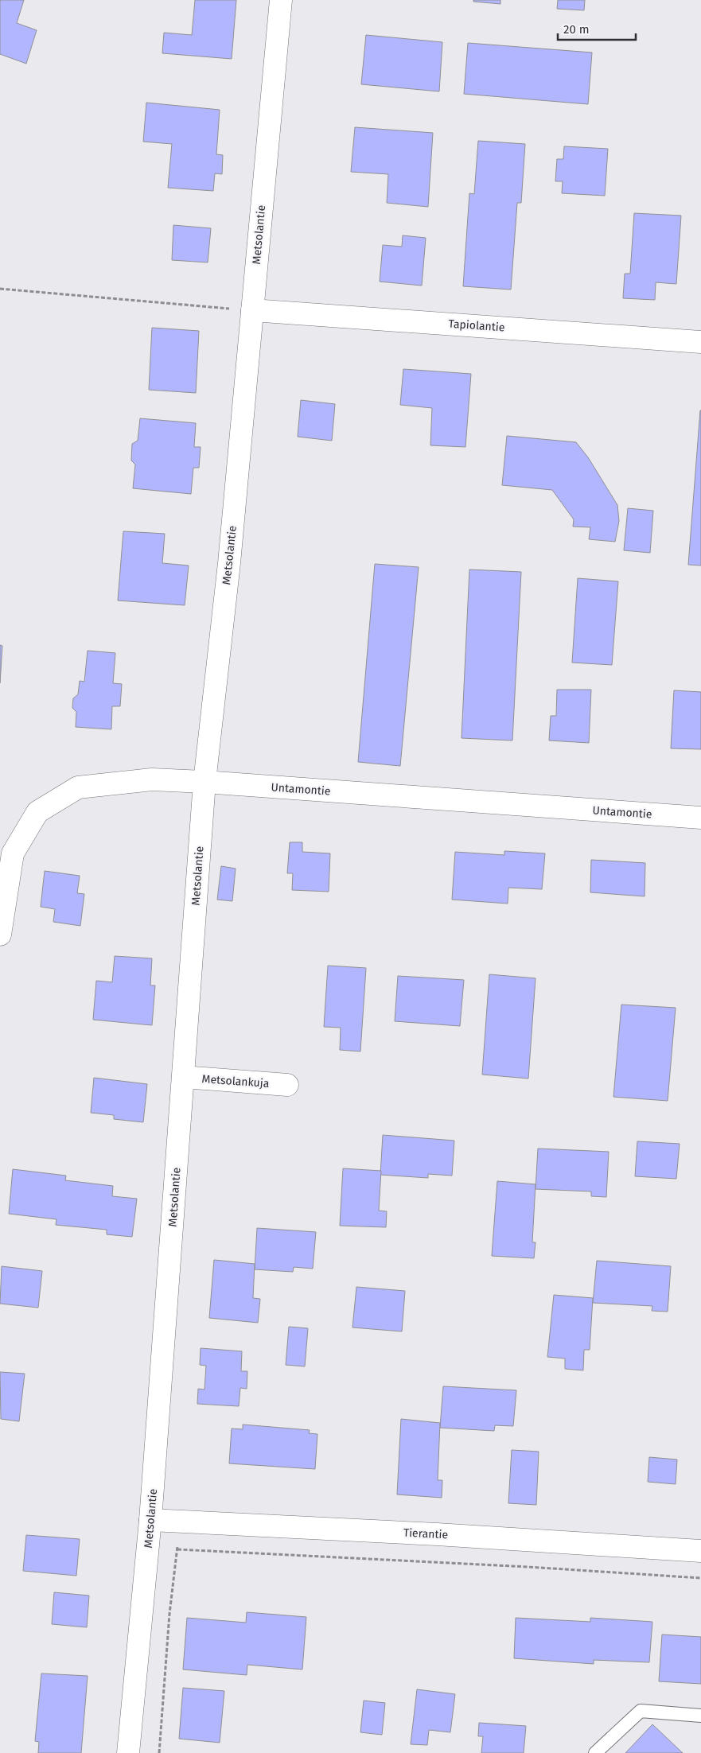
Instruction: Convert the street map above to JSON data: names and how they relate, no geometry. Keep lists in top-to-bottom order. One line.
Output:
{"streets":{"street":["Metsolantie","Tapiolantie","Untamontie","Metsolankuja","Tierantie"]},"crossings":[["Metsolantie","Tapiolantie"],["Metsolantie","Untamontie"],["Metsolantie","Metsolankuja"],["Metsolantie","Tierantie"]],"scale_bar":"20 m"}
